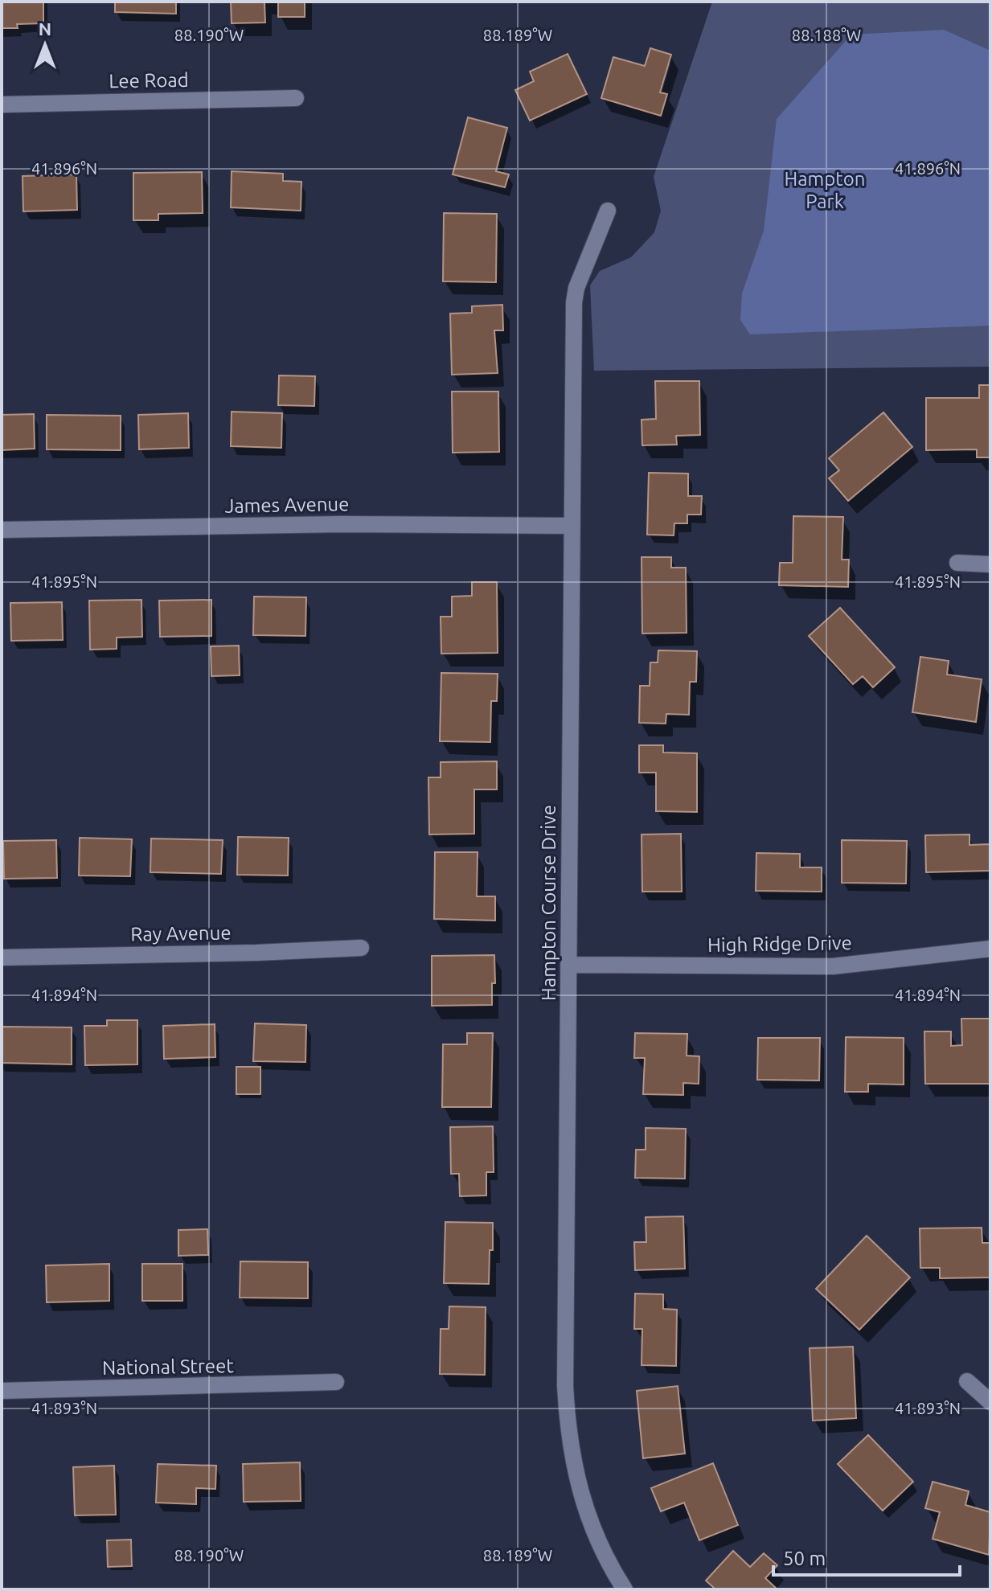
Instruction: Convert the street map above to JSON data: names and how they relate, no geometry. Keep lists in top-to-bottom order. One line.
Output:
{"streets":{"street":["Lee Road","James Avenue","Hampton Course Drive","Ray Avenue","High Ridge Drive","National Street"]},"crossings":[["James Avenue","Hampton Course Drive"],["Hampton Course Drive","High Ridge Drive"]],"parks":["Hampton Park"],"scale_bar":"50 m","north":"top","coordinates":["88.190°W","88.189°W","88.188°W","41.896°N","41.895°N","41.894°N","41.893°N"]}
